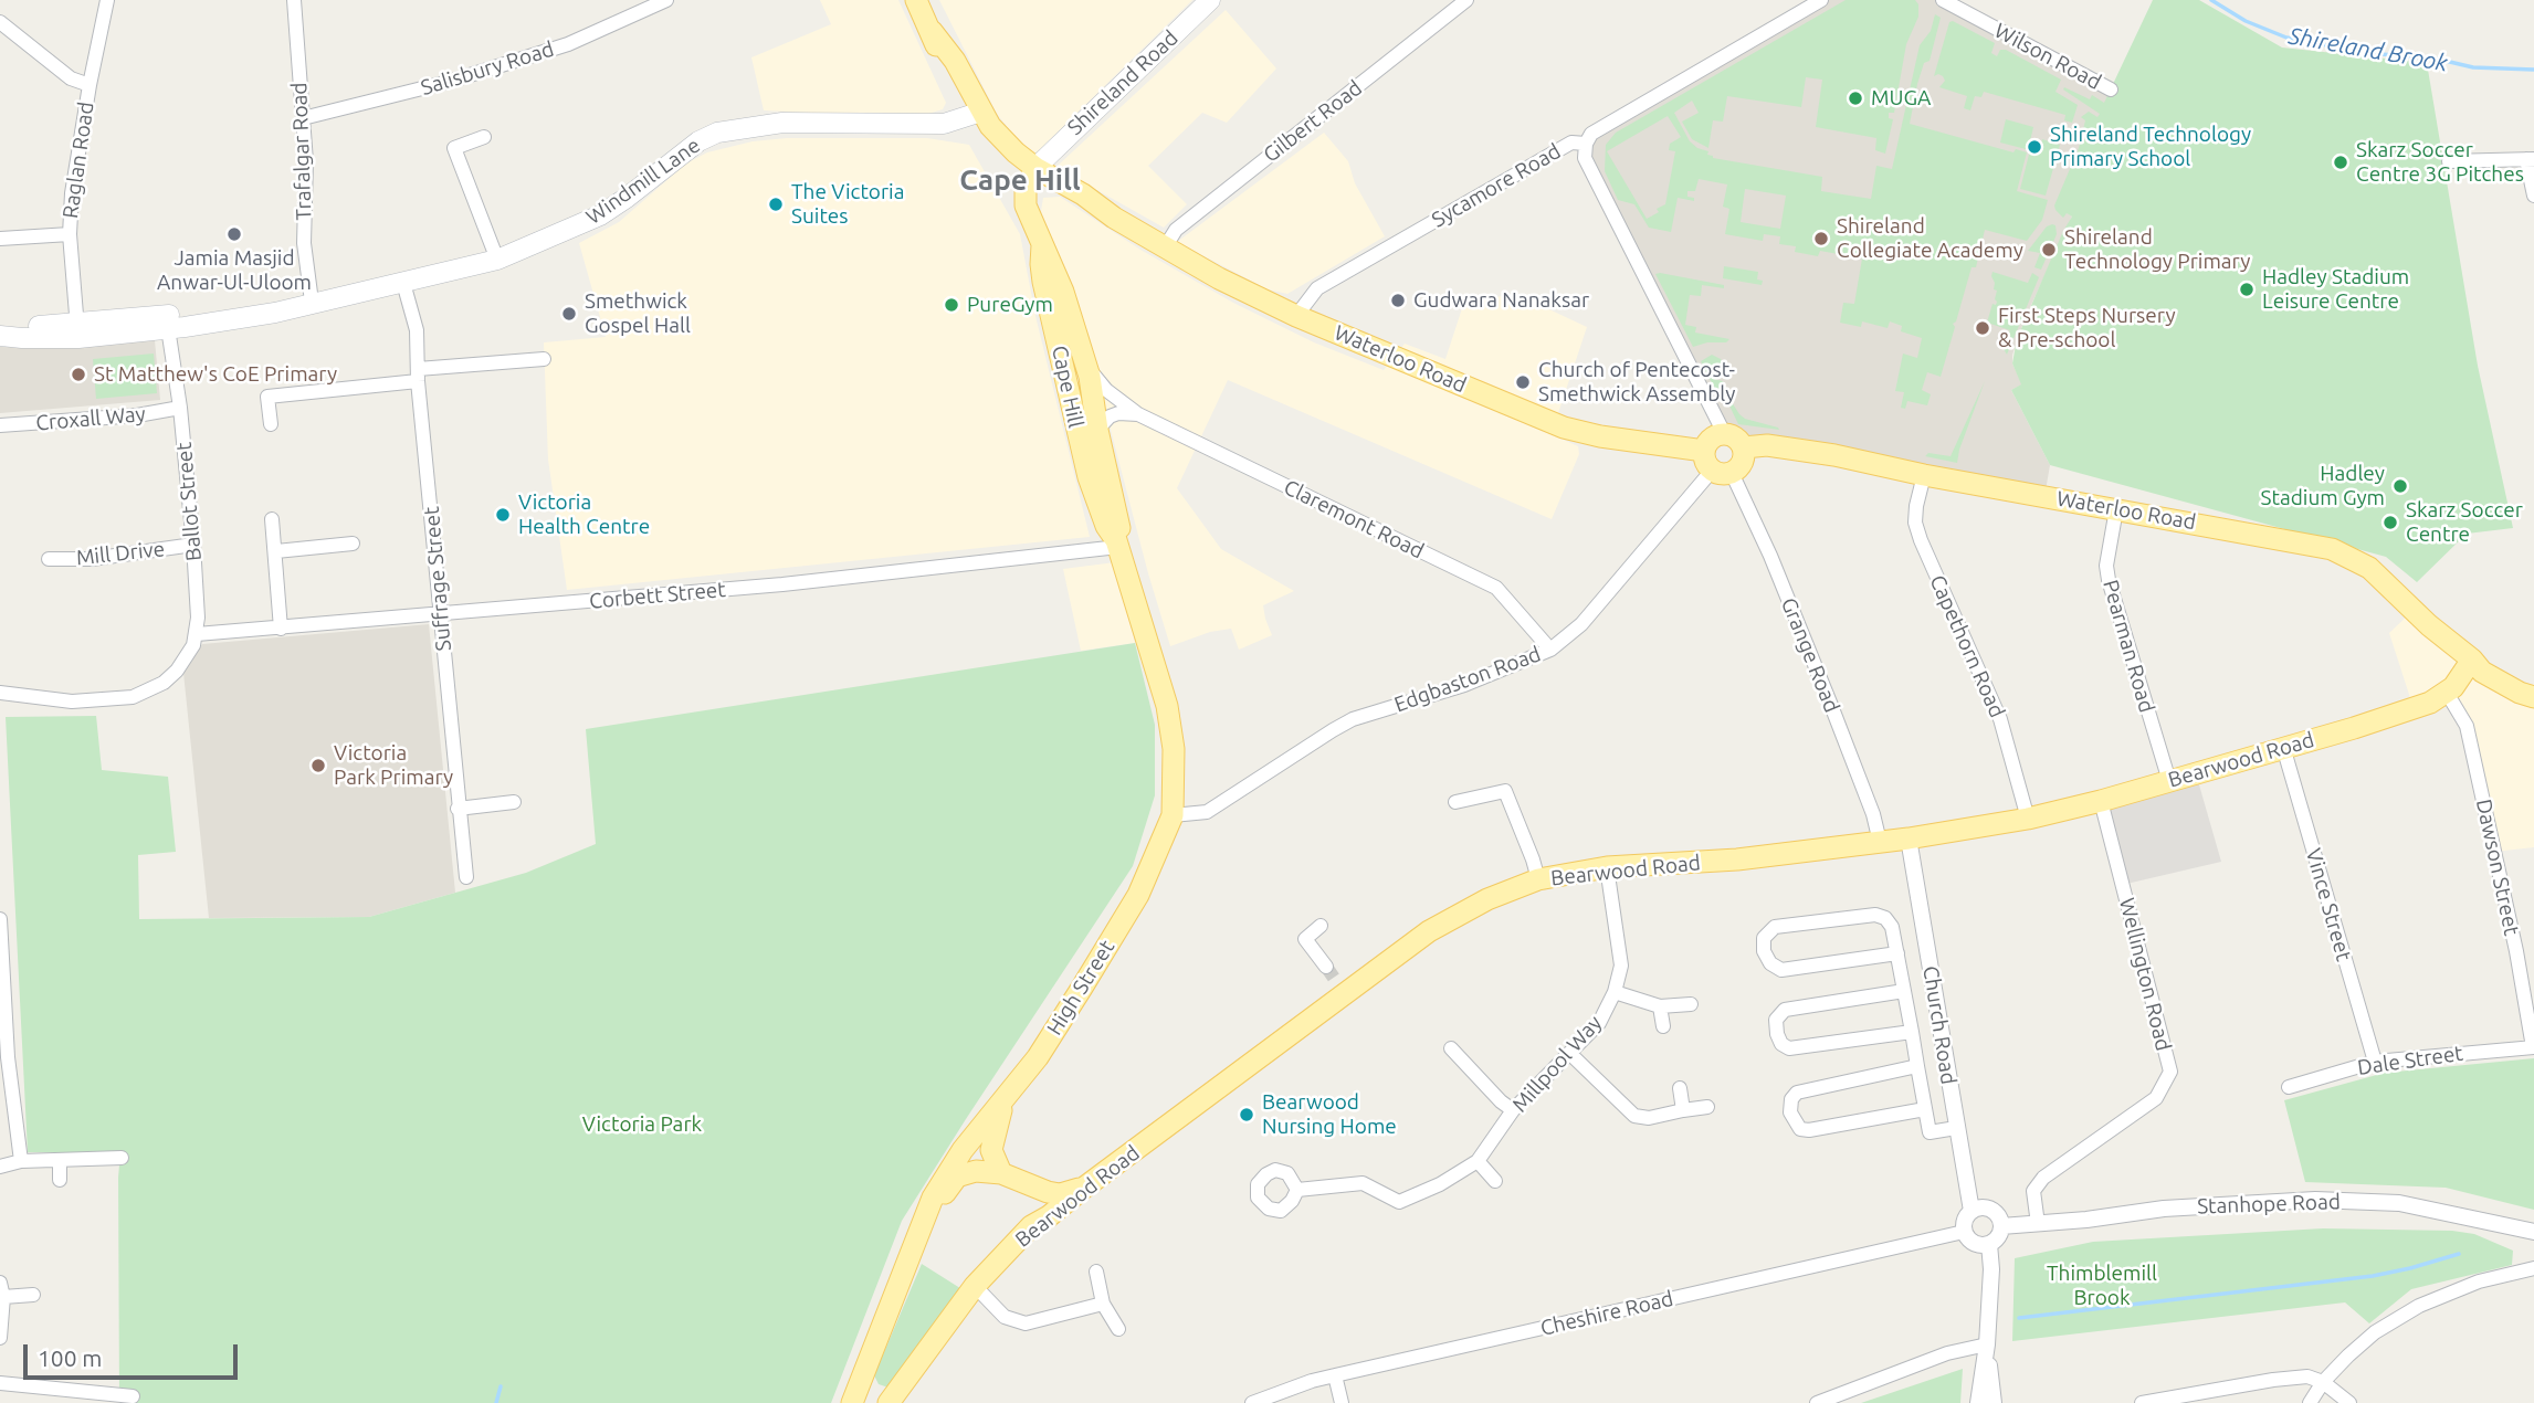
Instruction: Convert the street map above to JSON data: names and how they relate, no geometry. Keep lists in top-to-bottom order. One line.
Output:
{"streets":{"main road":["Shireland Road","Windmill Lane","Waterloo Road","Cape Hill","Bearwood Road","High Street"],"street":["Wilson Road","Salisbury Road","Gilbert Road","Trafalgar Road","Raglan Road","Sycamore Road","Croxall Way","Ballot Street","Claremont Road","Mill Drive","Suffrage Street","Corbett Street","Capethorn Road","Pearman Road","Grange Road","Edgbaston Road","Dawson Street","Vince Street","Wellington Road","Church Road","Dale Street","Millpool Way","Stanhope Road","Cheshire Road"]},"crossings":[["Salisbury Road","Trafalgar Road"],["Shireland Road","Waterloo Road"],["Shireland Road","Cape Hill"],["Gilbert Road","Waterloo Road"],["Trafalgar Road","Windmill Lane"],["Raglan Road","Windmill Lane"],["Windmill Lane","Ballot Street"],["Windmill Lane","Suffrage Street"],["Sycamore Road","Waterloo Road"],["Waterloo Road","Cape Hill"],["Waterloo Road","Capethorn Road"],["Waterloo Road","Pearman Road"],["Waterloo Road","Grange Road"],["Waterloo Road","Edgbaston Road"],["Waterloo Road","Bearwood Road"],["Cape Hill","Claremont Road"],["Cape Hill","High Street"],["Croxall Way","Ballot Street"],["Ballot Street","Mill Drive"],["Ballot Street","Corbett Street"],["Claremont Road","Edgbaston Road"],["Suffrage Street","Corbett Street"],["Corbett Street","High Street"],["Capethorn Road","Bearwood Road"],["Pearman Road","Bearwood Road"],["Grange Road","Edgbaston Road"],["Grange Road","Bearwood Road"],["Edgbaston Road","High Street"],["Bearwood Road","Dawson Street"],["Bearwood Road","Vince Street"],["Bearwood Road","Wellington Road"],["Bearwood Road","Church Road"],["Bearwood Road","Millpool Way"],["Dawson Street","Dale Street"],["Vince Street","Dale Street"],["Wellington Road","Stanhope Road"],["Church Road","Stanhope Road"],["Church Road","Cheshire Road"],["Stanhope Road","Cheshire Road"]],"districts":["Cape Hill"],"water":["Shireland Brook"],"parks":["Victoria Park","Thimblemill Brook"],"places":["MUGA","Shireland Technology Primary School","Skarz Soccer Centre 3G Pitches","The Victoria Suites","Jamia Masjid Anwar-Ul-Uloom","Shireland Collegiate Academy","Shireland Technology Primary","Hadley Stadium Leisure Centre","Gudwara Nanaksar","PureGym","Smethwick Gospel Hall","First Steps Nursery & Pre-school","St Matthew's CoE Primary","Church of Pentecost- Smethwick Assembly","Hadley Stadium Gym","Victoria Health Centre","Skarz Soccer Centre","Victoria Park Primary","Bearwood Nursing Home"],"scale_bar":"100 m"}
